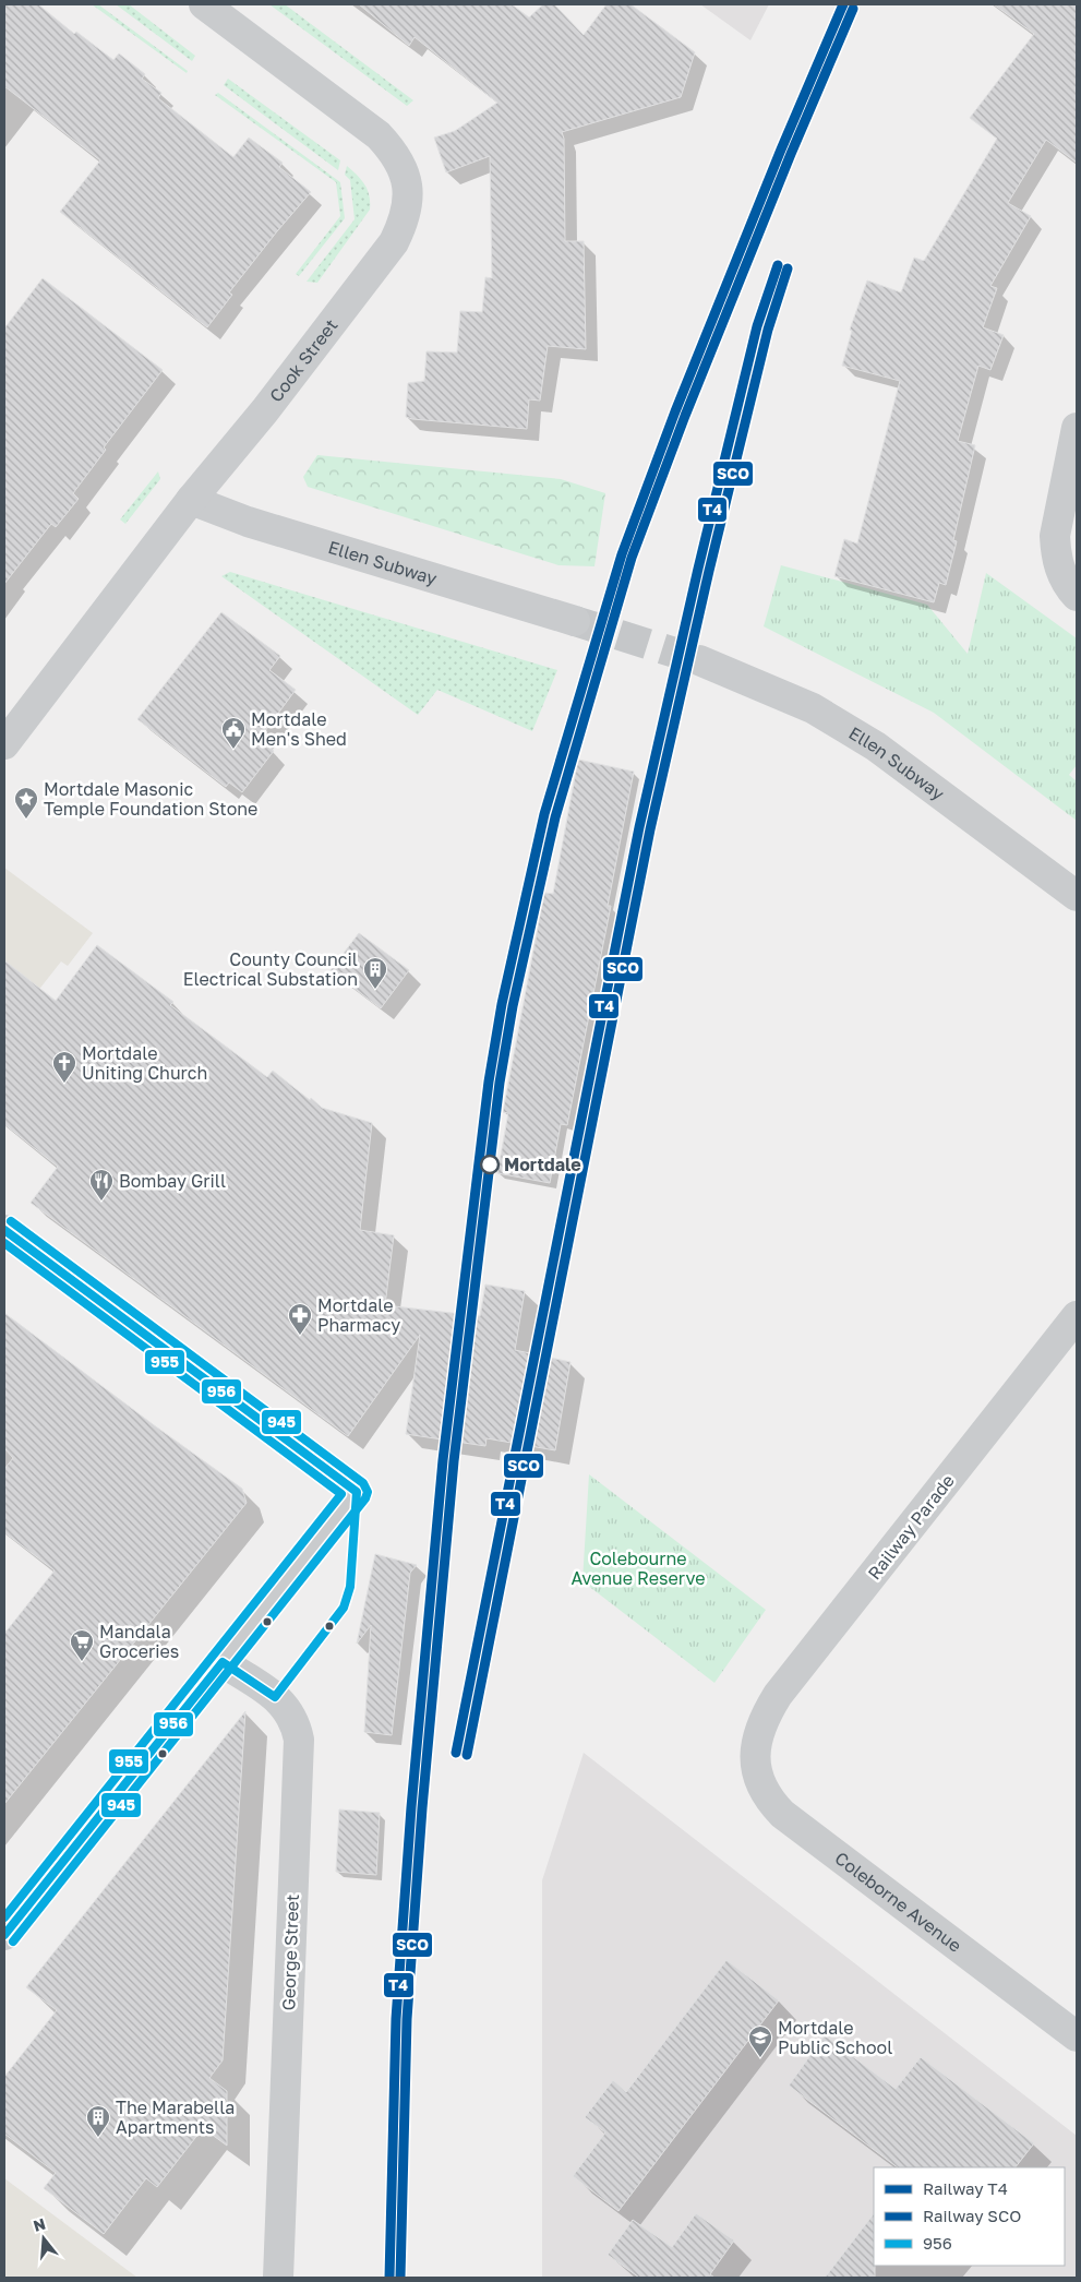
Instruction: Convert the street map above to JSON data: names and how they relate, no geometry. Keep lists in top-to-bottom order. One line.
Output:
{"streets":{"street":["Cook Street","Ellen Subway","Railway Parade","Coleborne Avenue","George Street"]},"crossings":[["Cook Street","Ellen Subway"],["Railway Parade","Coleborne Avenue"]],"parks":["Colebourne Avenue Reserve"],"places":{"public building":["Mortdale Men's Shed"],"place":["Mortdale Masonic Temple Foundation Stone"],"building":["County Council Electrical Substation","The Marabella Apartments"],"church":["Mortdale Uniting Church"],"other":["Mortdale"],"restaurant":["Bombay Grill"],"pharmacy":["Mortdale Pharmacy"],"supermarket":["Mandala Groceries"],"school or university":["Mortdale Public School"]},"lines":["rail line T4","rail line SCO","transit line 945","transit line 956","transit line 955"],"legend":["Railway T4","Railway SCO","956"],"north":"top"}
